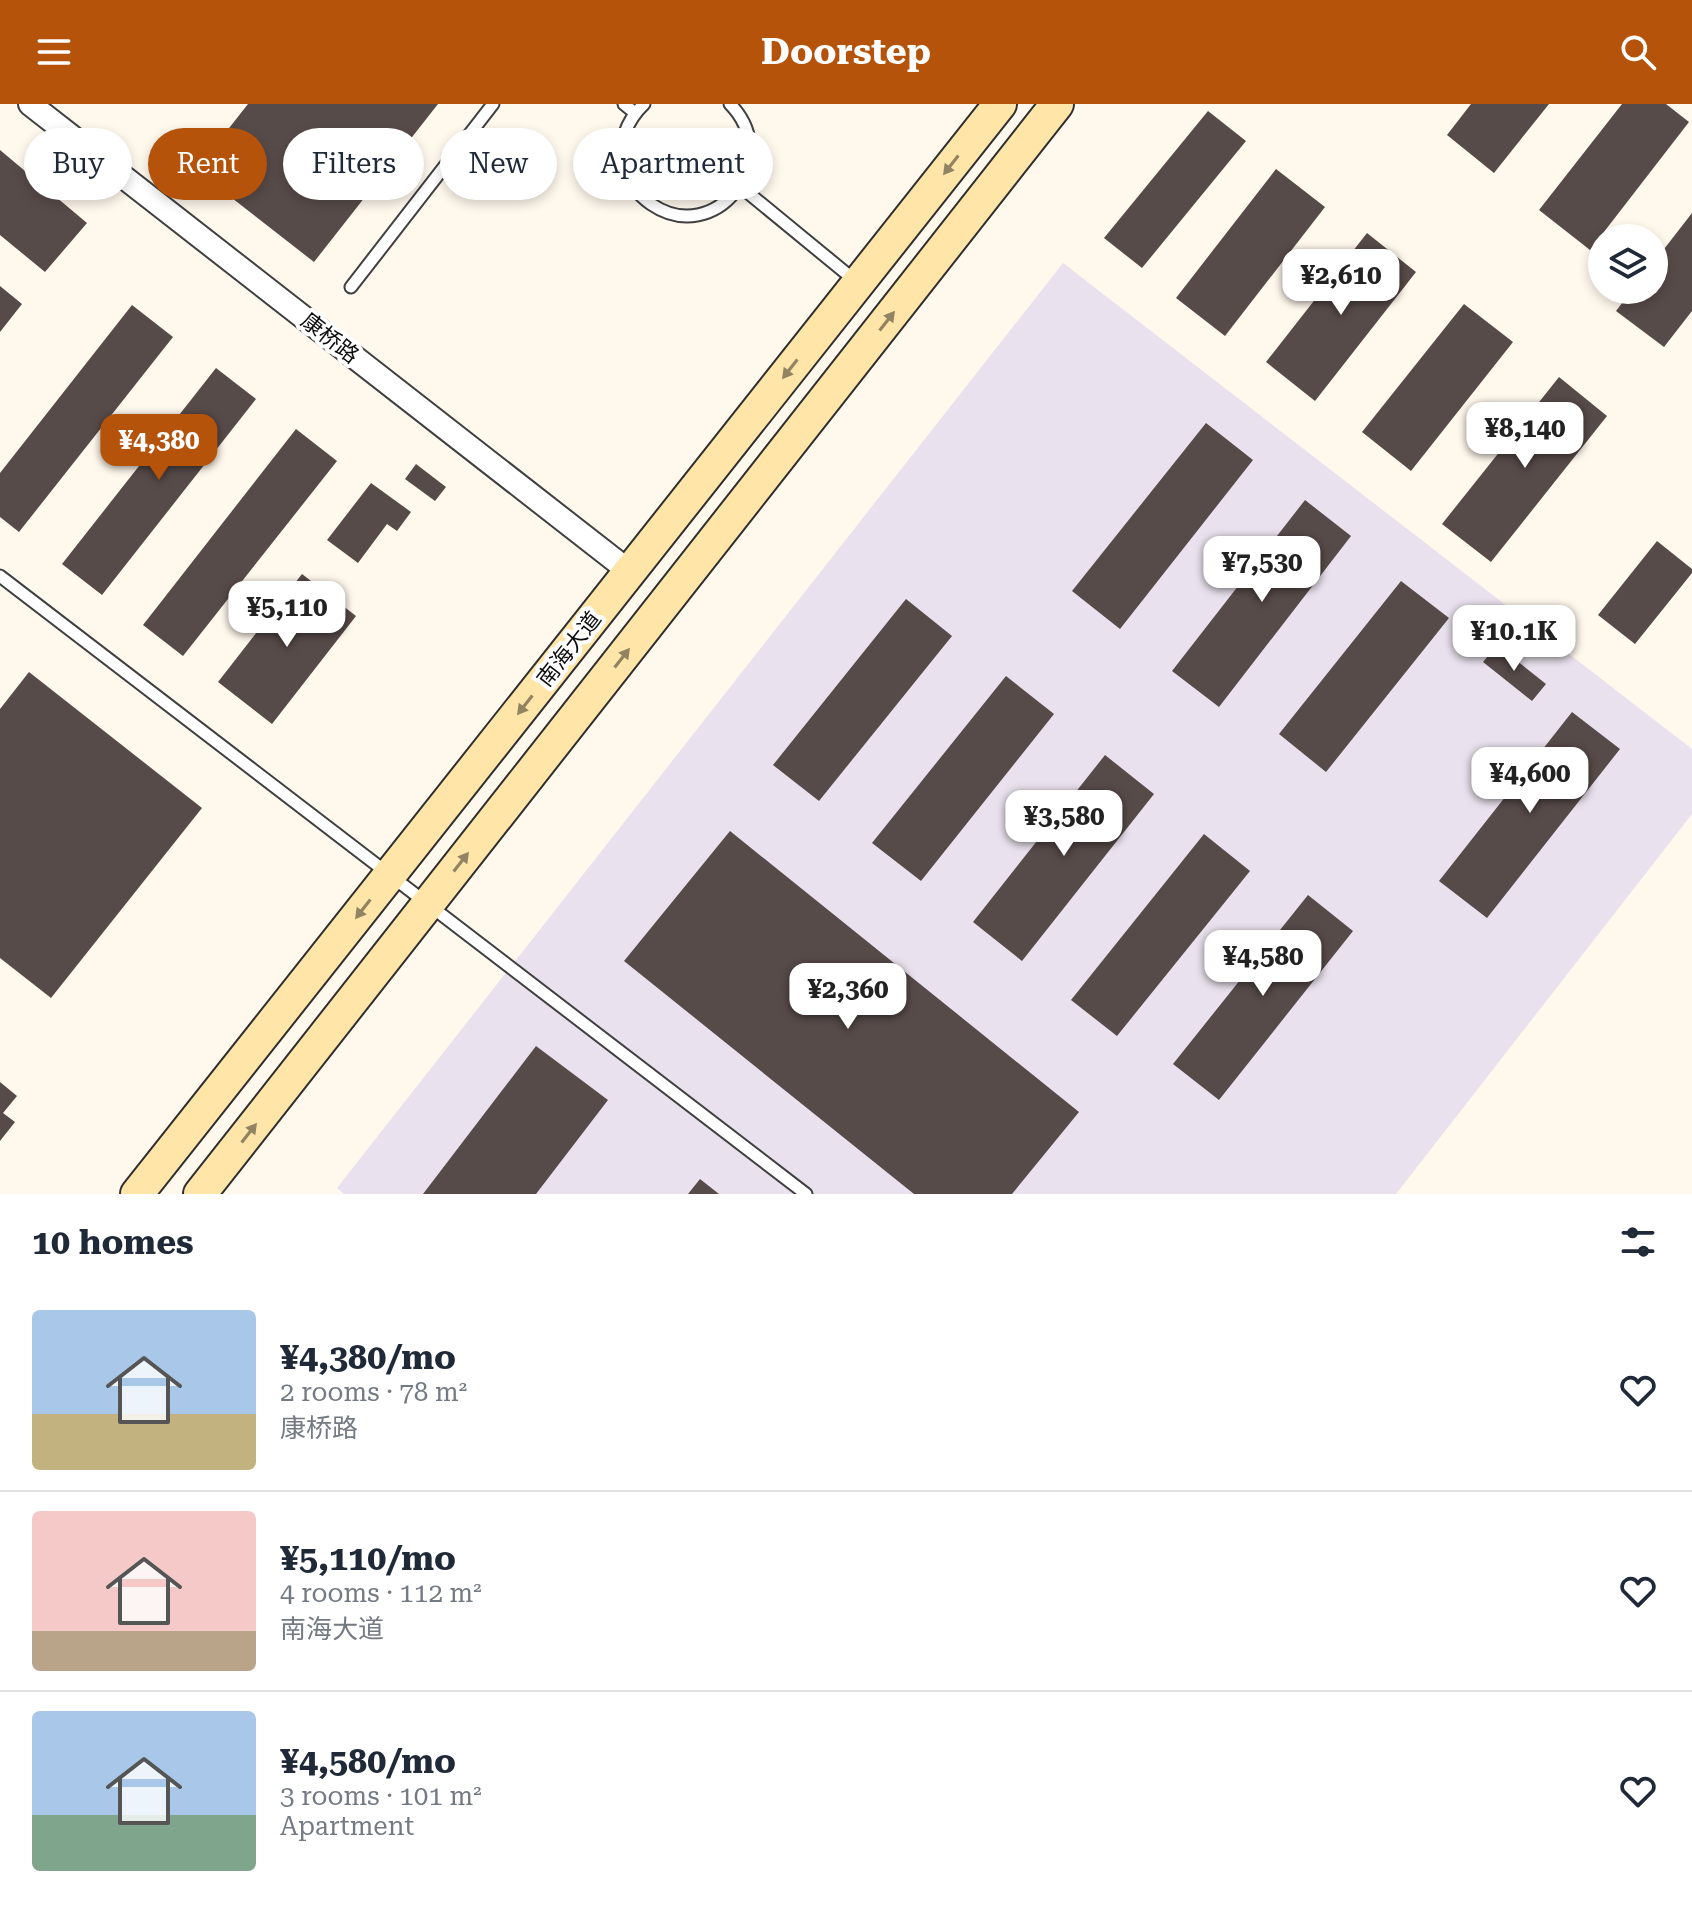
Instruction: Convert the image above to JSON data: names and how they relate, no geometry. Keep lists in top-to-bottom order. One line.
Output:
{"streets":{"main road":["南海大道"],"street":["康桥路"]},"crossings":[["康桥路","南海大道"]],"page":{"header":"Doorstep","chip":["Buy","Rent","Filters","New","Apartment"],"price":["¥2,610","¥8,140","¥4,380","¥7,530","¥5,110","¥10.1K","¥4,600","¥3,580","¥4,580","¥2,360"],"heading":"10 homes","list":[{"name":"¥4,380/mo","note":"2 rooms · 78 m² · 康桥路"},{"name":"¥5,110/mo","note":"4 rooms · 112 m² · 南海大道"},{"name":"¥4,580/mo","note":"3 rooms · 101 m² · Apartment"}]}}
